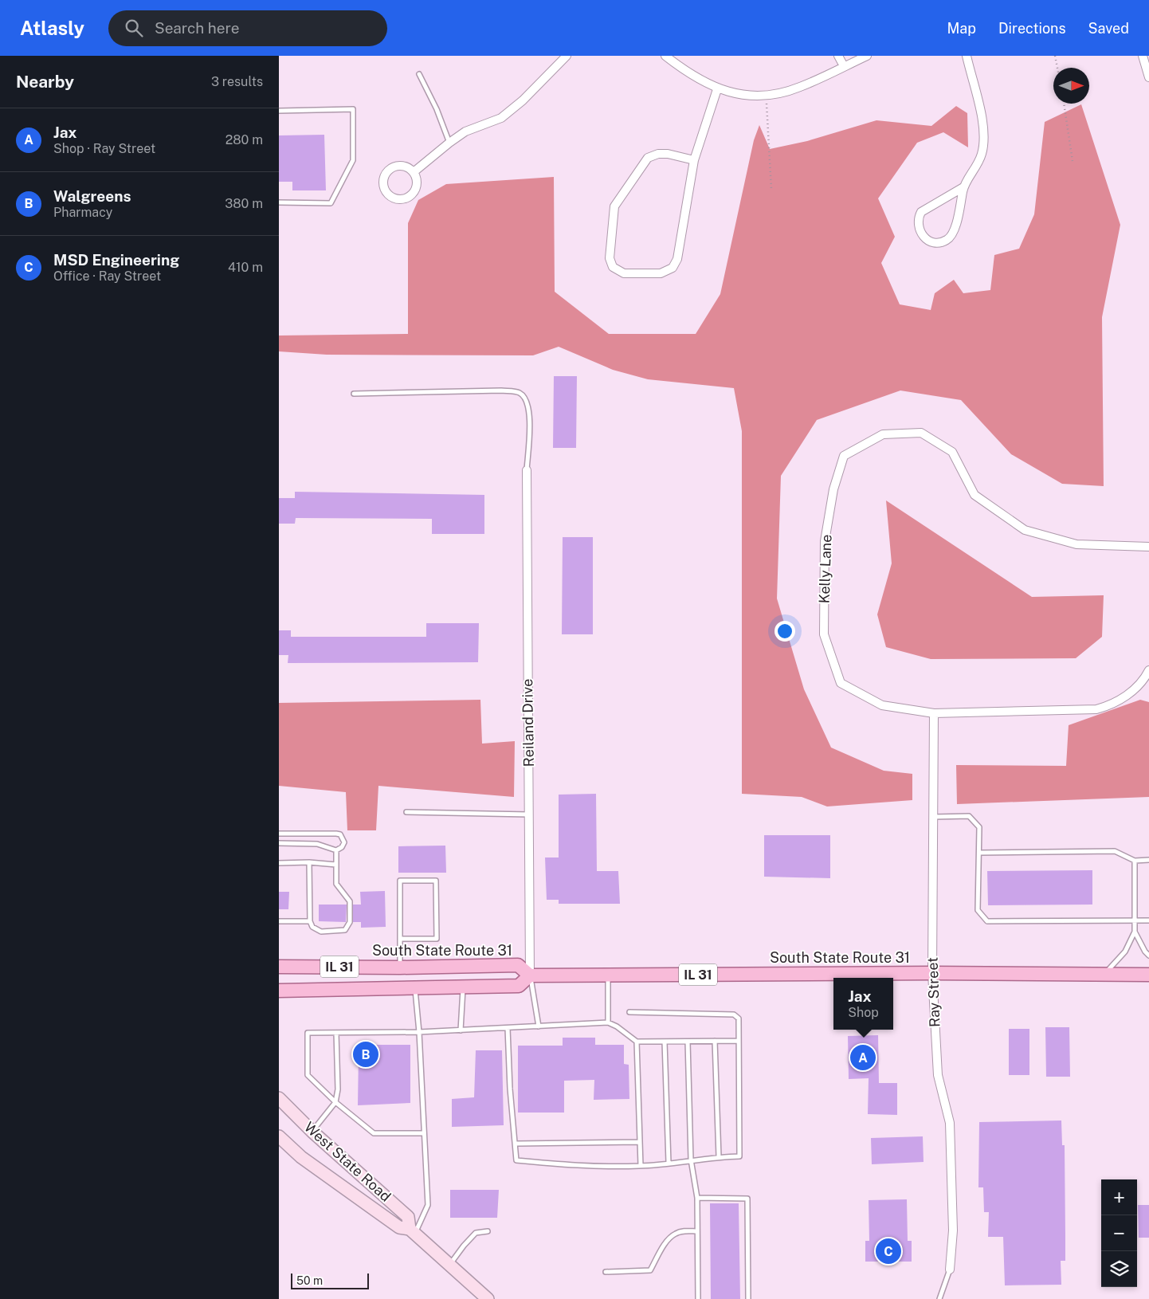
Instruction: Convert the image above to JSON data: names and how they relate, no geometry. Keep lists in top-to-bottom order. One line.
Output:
{"streets":{"main road":["South State Route 31","IL 31","West State Road"],"street":["Kelly Lane","Reiland Drive","Ray Street"]},"crossings":[["Kelly Lane","Ray Street"],["Reiland Drive","South State Route 31"],["Reiland Drive","IL 31"],["South State Route 31","IL 31"],["South State Route 31","Ray Street"]],"scale_bar":"50 m","north":"right","page":{"header":"Atlasly","search":"Search here","nav":["Map","Directions","Saved"],"heading":["Nearby","3 results"],"list":[{"mark":"A","name":"Jax","note":"Shop · Ray Street","value":"280 m"},{"mark":"B","name":"Walgreens","note":"Pharmacy","value":"380 m"},{"mark":"C","name":"MSD Engineering","note":"Office · Ray Street","value":"410 m"}],"popup":["Jax","Shop"],"pins":["B","A","C"],"map_buttons":["+","−"],"scale":"50 m"}}
